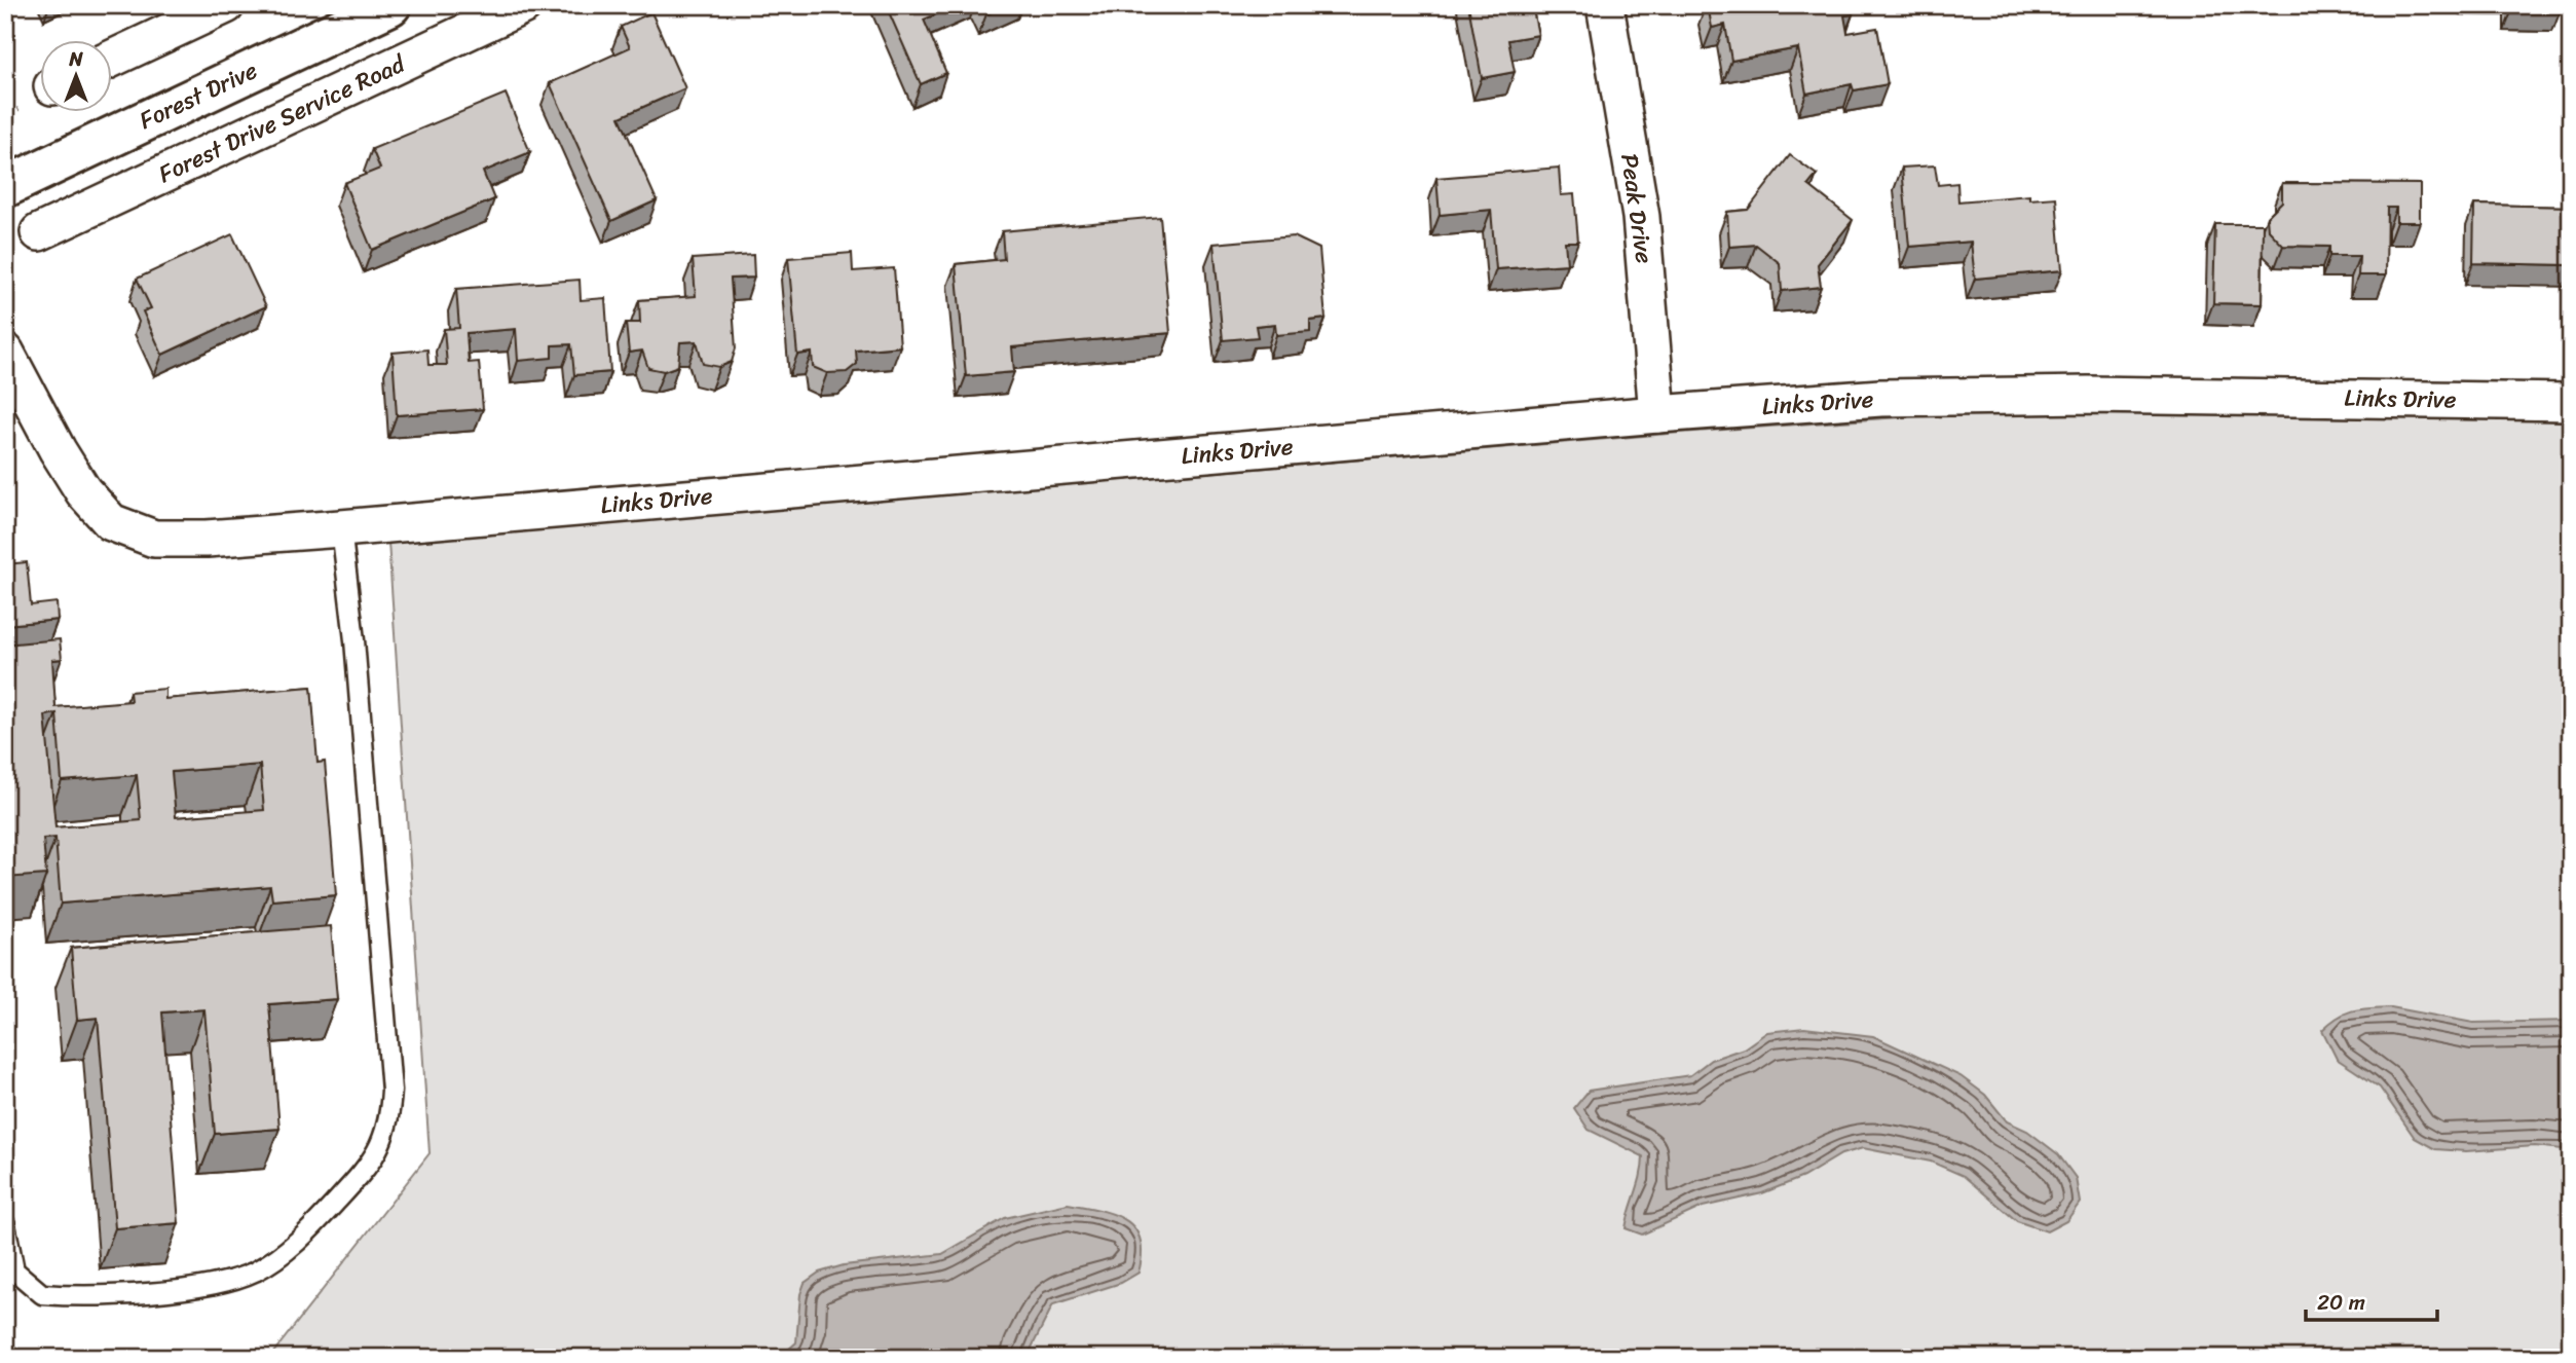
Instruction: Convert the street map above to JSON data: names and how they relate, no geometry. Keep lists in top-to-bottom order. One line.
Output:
{"streets":{"main road":["Forest Drive"],"street":["Forest Drive Service Road","Peak Drive","Links Drive"]},"crossings":[["Peak Drive","Links Drive"]],"scale_bar":"20 m","north":"top"}
